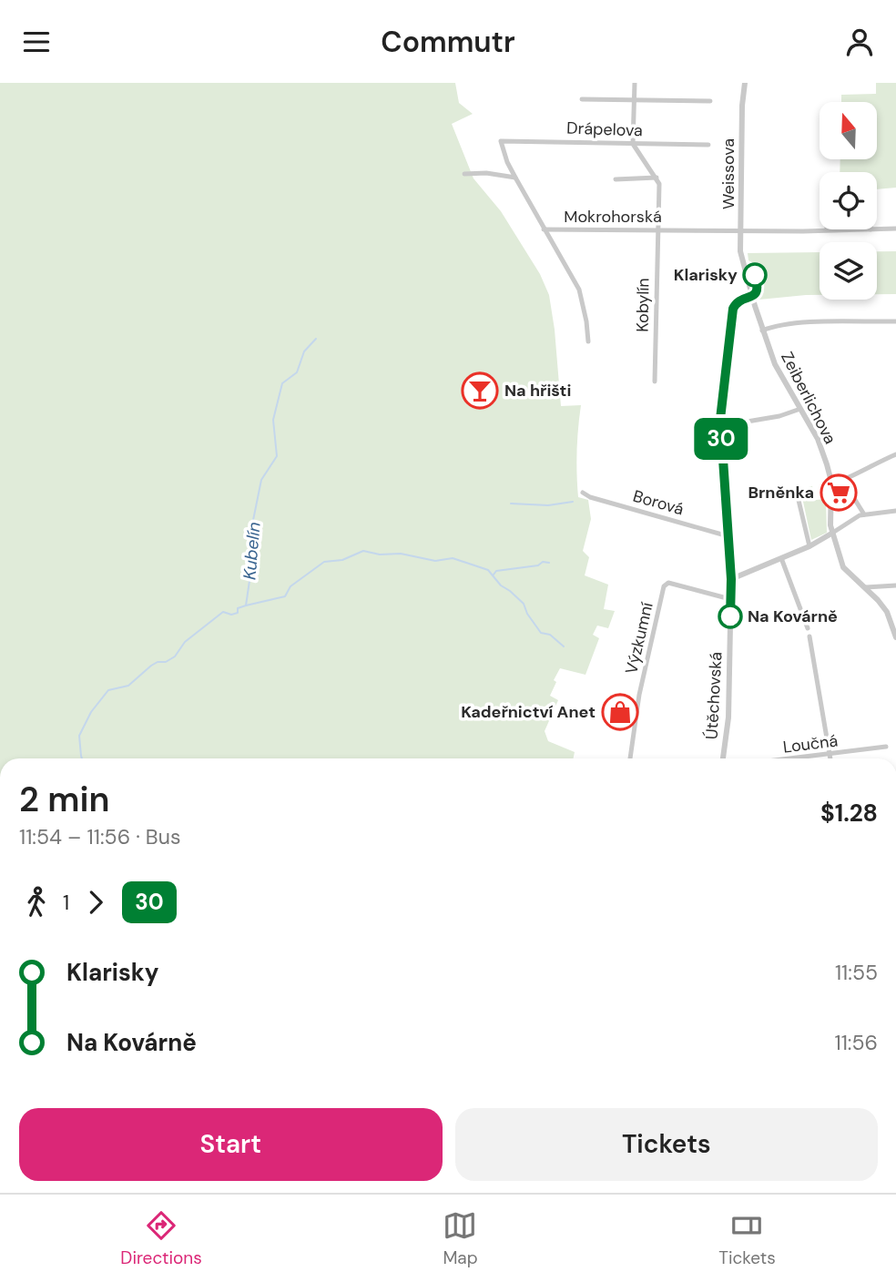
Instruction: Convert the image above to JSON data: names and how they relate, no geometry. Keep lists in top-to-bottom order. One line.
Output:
{"streets":{"street":["Drápelova","Weissova","Mokrohorská","Kobylín","Zeiberlichova","Borová","Výzkumní","Útěchovská","Loučná"]},"crossings":[["Drápelova","Mokrohorská"],["Weissova","Mokrohorská"],["Weissova","Zeiberlichova"],["Mokrohorská","Kobylín"],["Zeiberlichova","Útěchovská"],["Borová","Útěchovská"],["Výzkumní","Útěchovská"]],"water":["Kubelín"],"places":{"other":["Klarisky","Na Kovárně"],"bar":["Na hřišti"],"supermarket":["Brněnka"],"shop":["Kadeřnictví Anet"]},"lines":["bus line 30"],"north":"top","page":{"header":"Commutr","on_map":"30","heading":["2 min","11:54 – 11:56 · Bus","$1.28"],"legs":["1","30"],"list":[{"name":"Klarisky","value":"11:55"},{"name":"Na Kovárně","value":"11:56"}],"buttons":["Start","Tickets"],"tabs":["Directions","Map","Tickets"]}}
